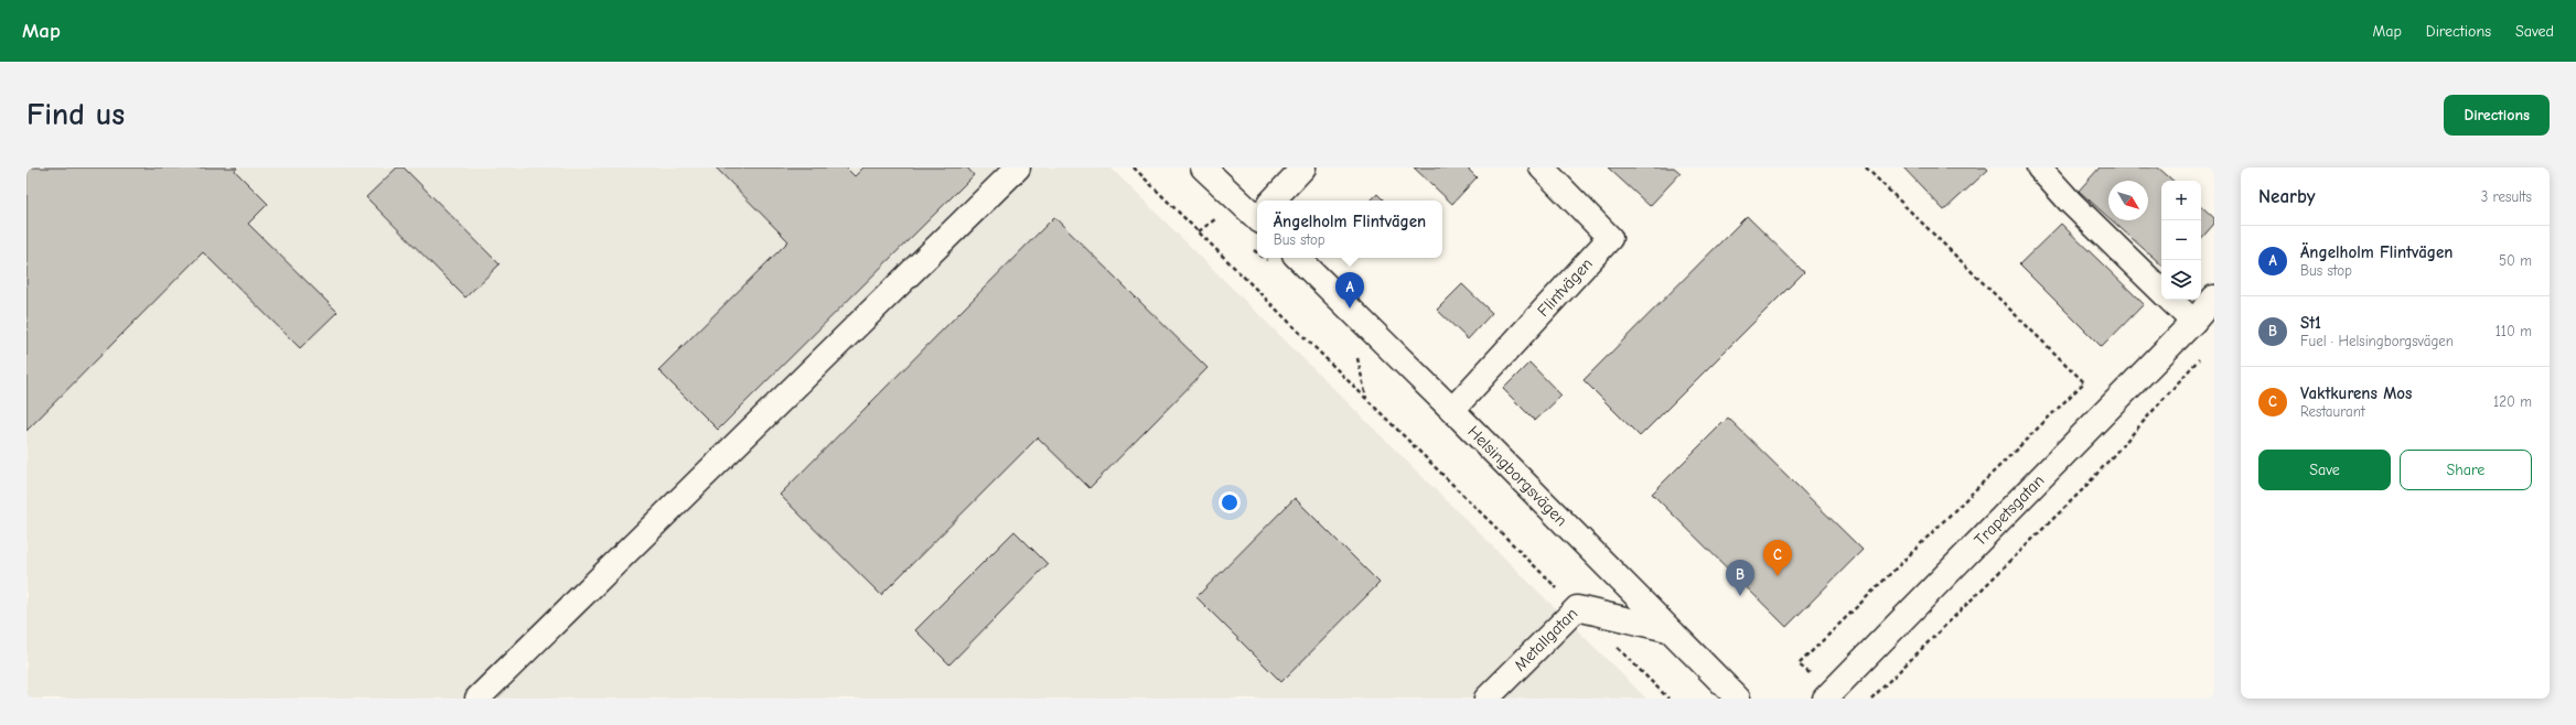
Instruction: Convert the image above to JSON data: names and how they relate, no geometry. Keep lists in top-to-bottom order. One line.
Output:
{"streets":{"street":["Flintvägen","Helsingborgsvägen","Trapetsgatan","Metallgatan"]},"crossings":[["Flintvägen","Helsingborgsvägen"],["Helsingborgsvägen","Metallgatan"]],"north":"bottom right","page":{"header":"Map","nav":["Map","Directions","Saved"],"buttons":["Directions",["Save","Share"]],"title":"Find us","heading":["Nearby","3 results"],"map_buttons":["+","−"],"popup":["Ängelholm Flintvägen","Bus stop"],"list":[{"mark":"A","name":"Ängelholm Flintvägen","note":"Bus stop","value":"50 m"},{"mark":"B","name":"St1","note":"Fuel · Helsingborgsvägen","value":"110 m"},{"mark":"C","name":"Vaktkurens Mos","note":"Restaurant","value":"120 m"}],"pins":["A","C","B"]}}
